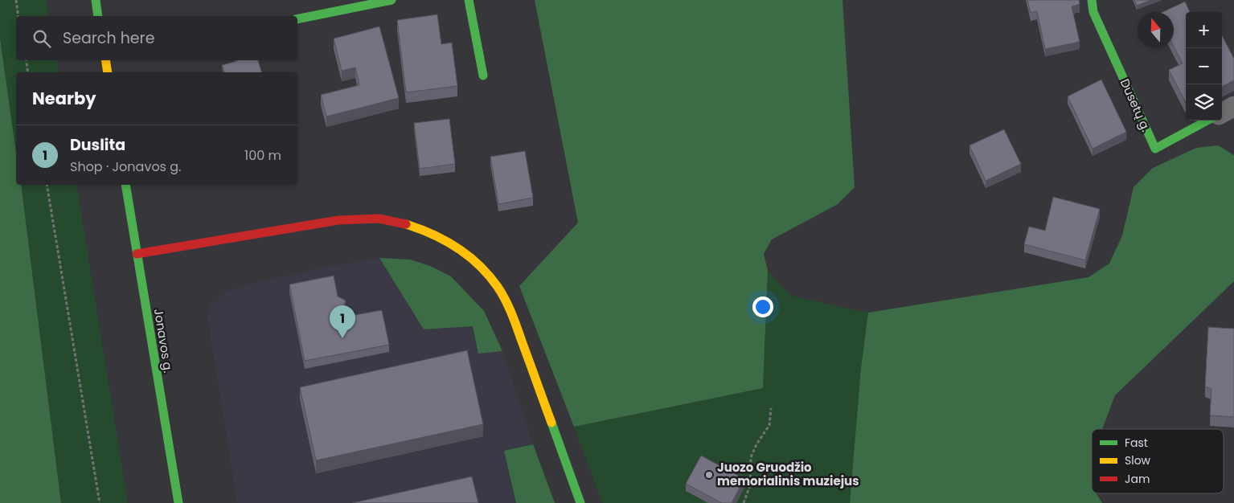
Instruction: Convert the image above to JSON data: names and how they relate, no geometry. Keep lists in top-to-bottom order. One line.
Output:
{"streets":{"main road":["Dusetų g.","Jonavos g."]},"places":["Juozo Gruodžio memorialinis muziejus"],"legend":["Fast","Slow","Jam"],"north":"top","page":{"map_buttons":["+","−"],"search":"Search here","heading":"Nearby","list":[{"mark":"1","name":"Duslita","note":"Shop · Jonavos g.","value":"100 m"}],"pins":"1"}}
